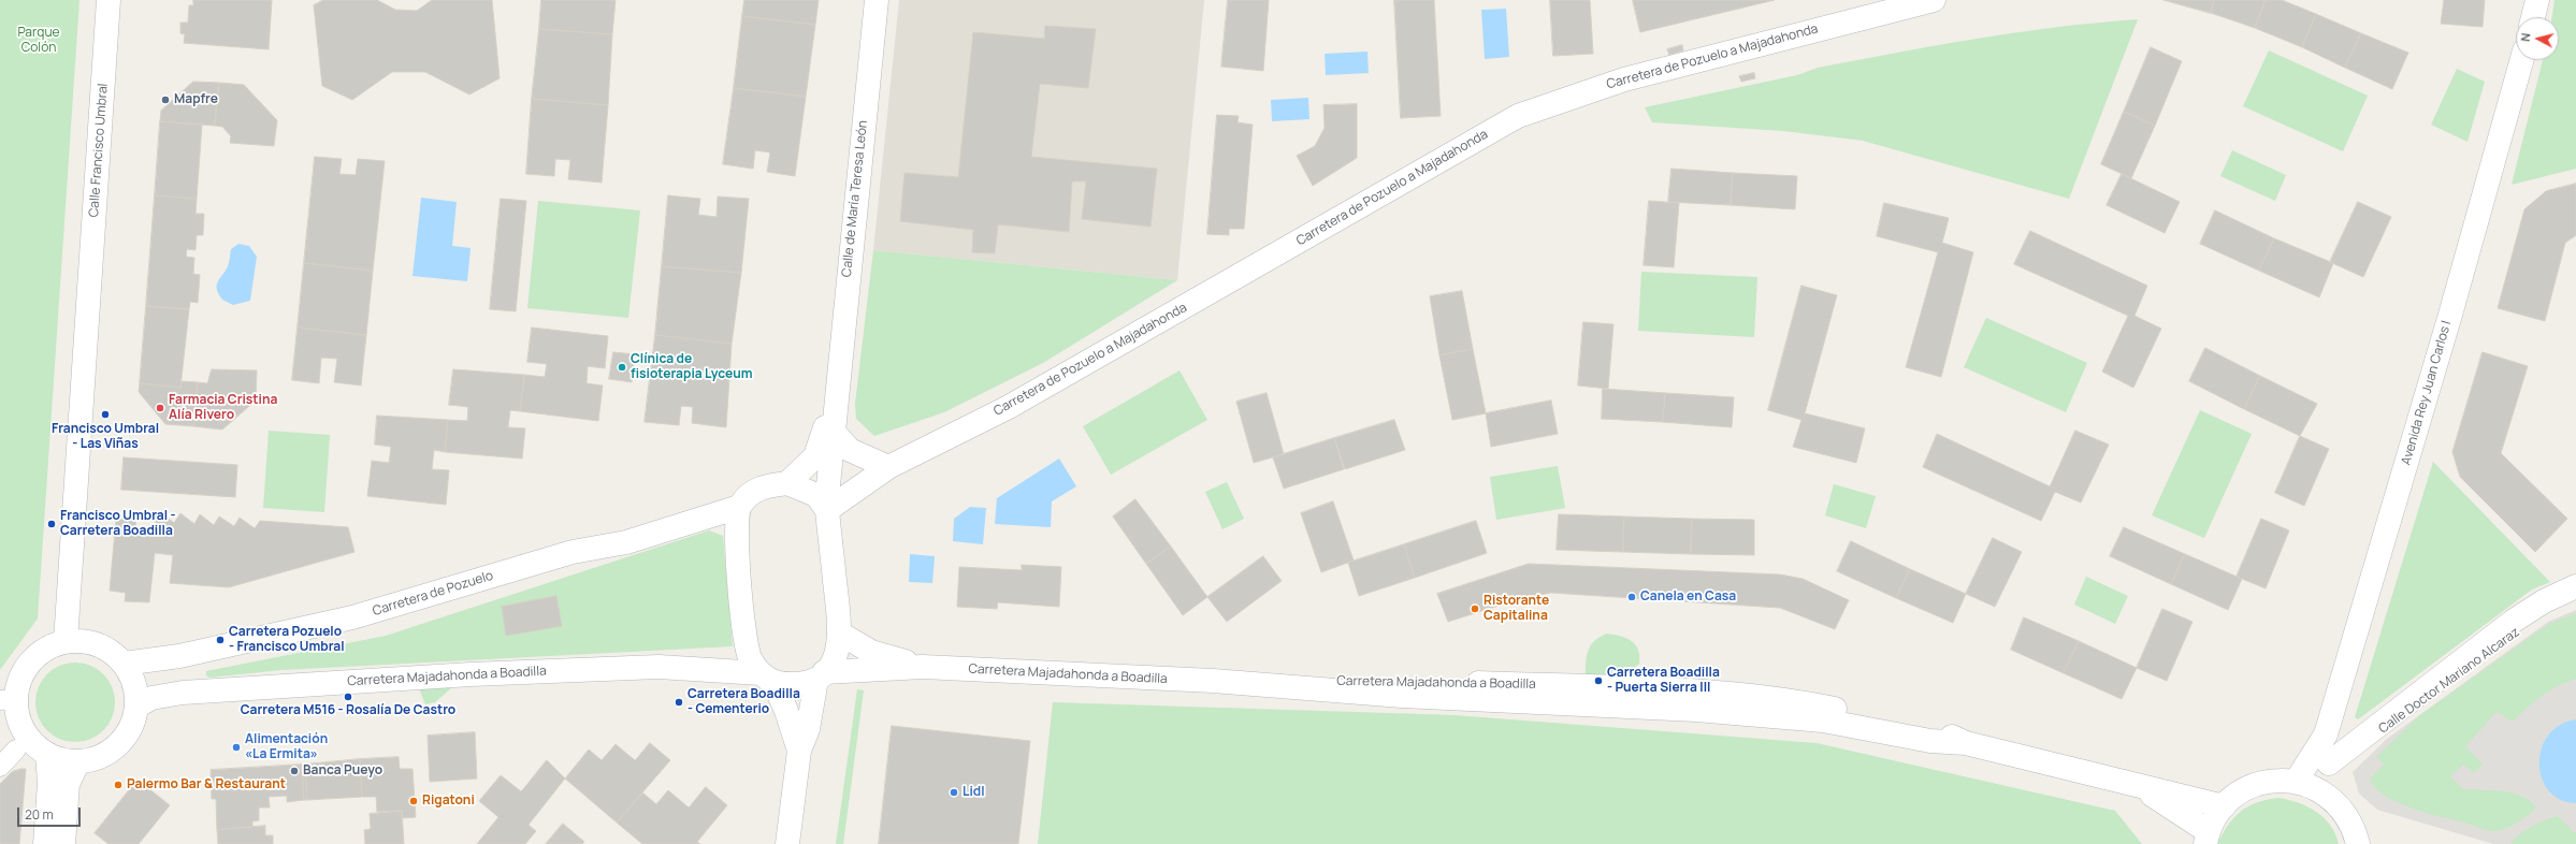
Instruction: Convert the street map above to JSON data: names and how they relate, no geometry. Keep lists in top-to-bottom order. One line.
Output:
{"streets":{"street":["Carretera de Pozuelo a Majadahonda","Calle Francisco Umbral","Calle de María Teresa León","Avenida Rey Juan Carlos I","Carretera de Pozuelo","Carretera Majadahonda a Boadilla","Calle Doctor Mariano Alcaraz"]},"crossings":[["Carretera de Pozuelo a Majadahonda","Calle de María Teresa León"],["Calle Francisco Umbral","Carretera de Pozuelo"],["Calle Francisco Umbral","Carretera Majadahonda a Boadilla"],["Avenida Rey Juan Carlos I","Carretera Majadahonda a Boadilla"],["Avenida Rey Juan Carlos I","Calle Doctor Mariano Alcaraz"],["Carretera de Pozuelo","Carretera Majadahonda a Boadilla"]],"parks":["Parque Colón"],"places":["Mapfre","Clínica de fisioterapia Lyceum","Farmacia Cristina Alía Rivero","Francisco Umbral - Las Viñas","Francisco Umbral - Carretera Boadilla","Canela en Casa","Ristorante Capitalina","Carretera Pozuelo - Francisco Umbral","Carretera Boadilla - Puerta Sierra III","Carretera M516 - Rosalía De Castro","Carretera Boadilla - Cementerio","Alimentación «La Ermita»","Banca Pueyo","Palermo Bar & Restaurant","Lidl","Rigatoni"],"scale_bar":"20 m","north":"left"}
